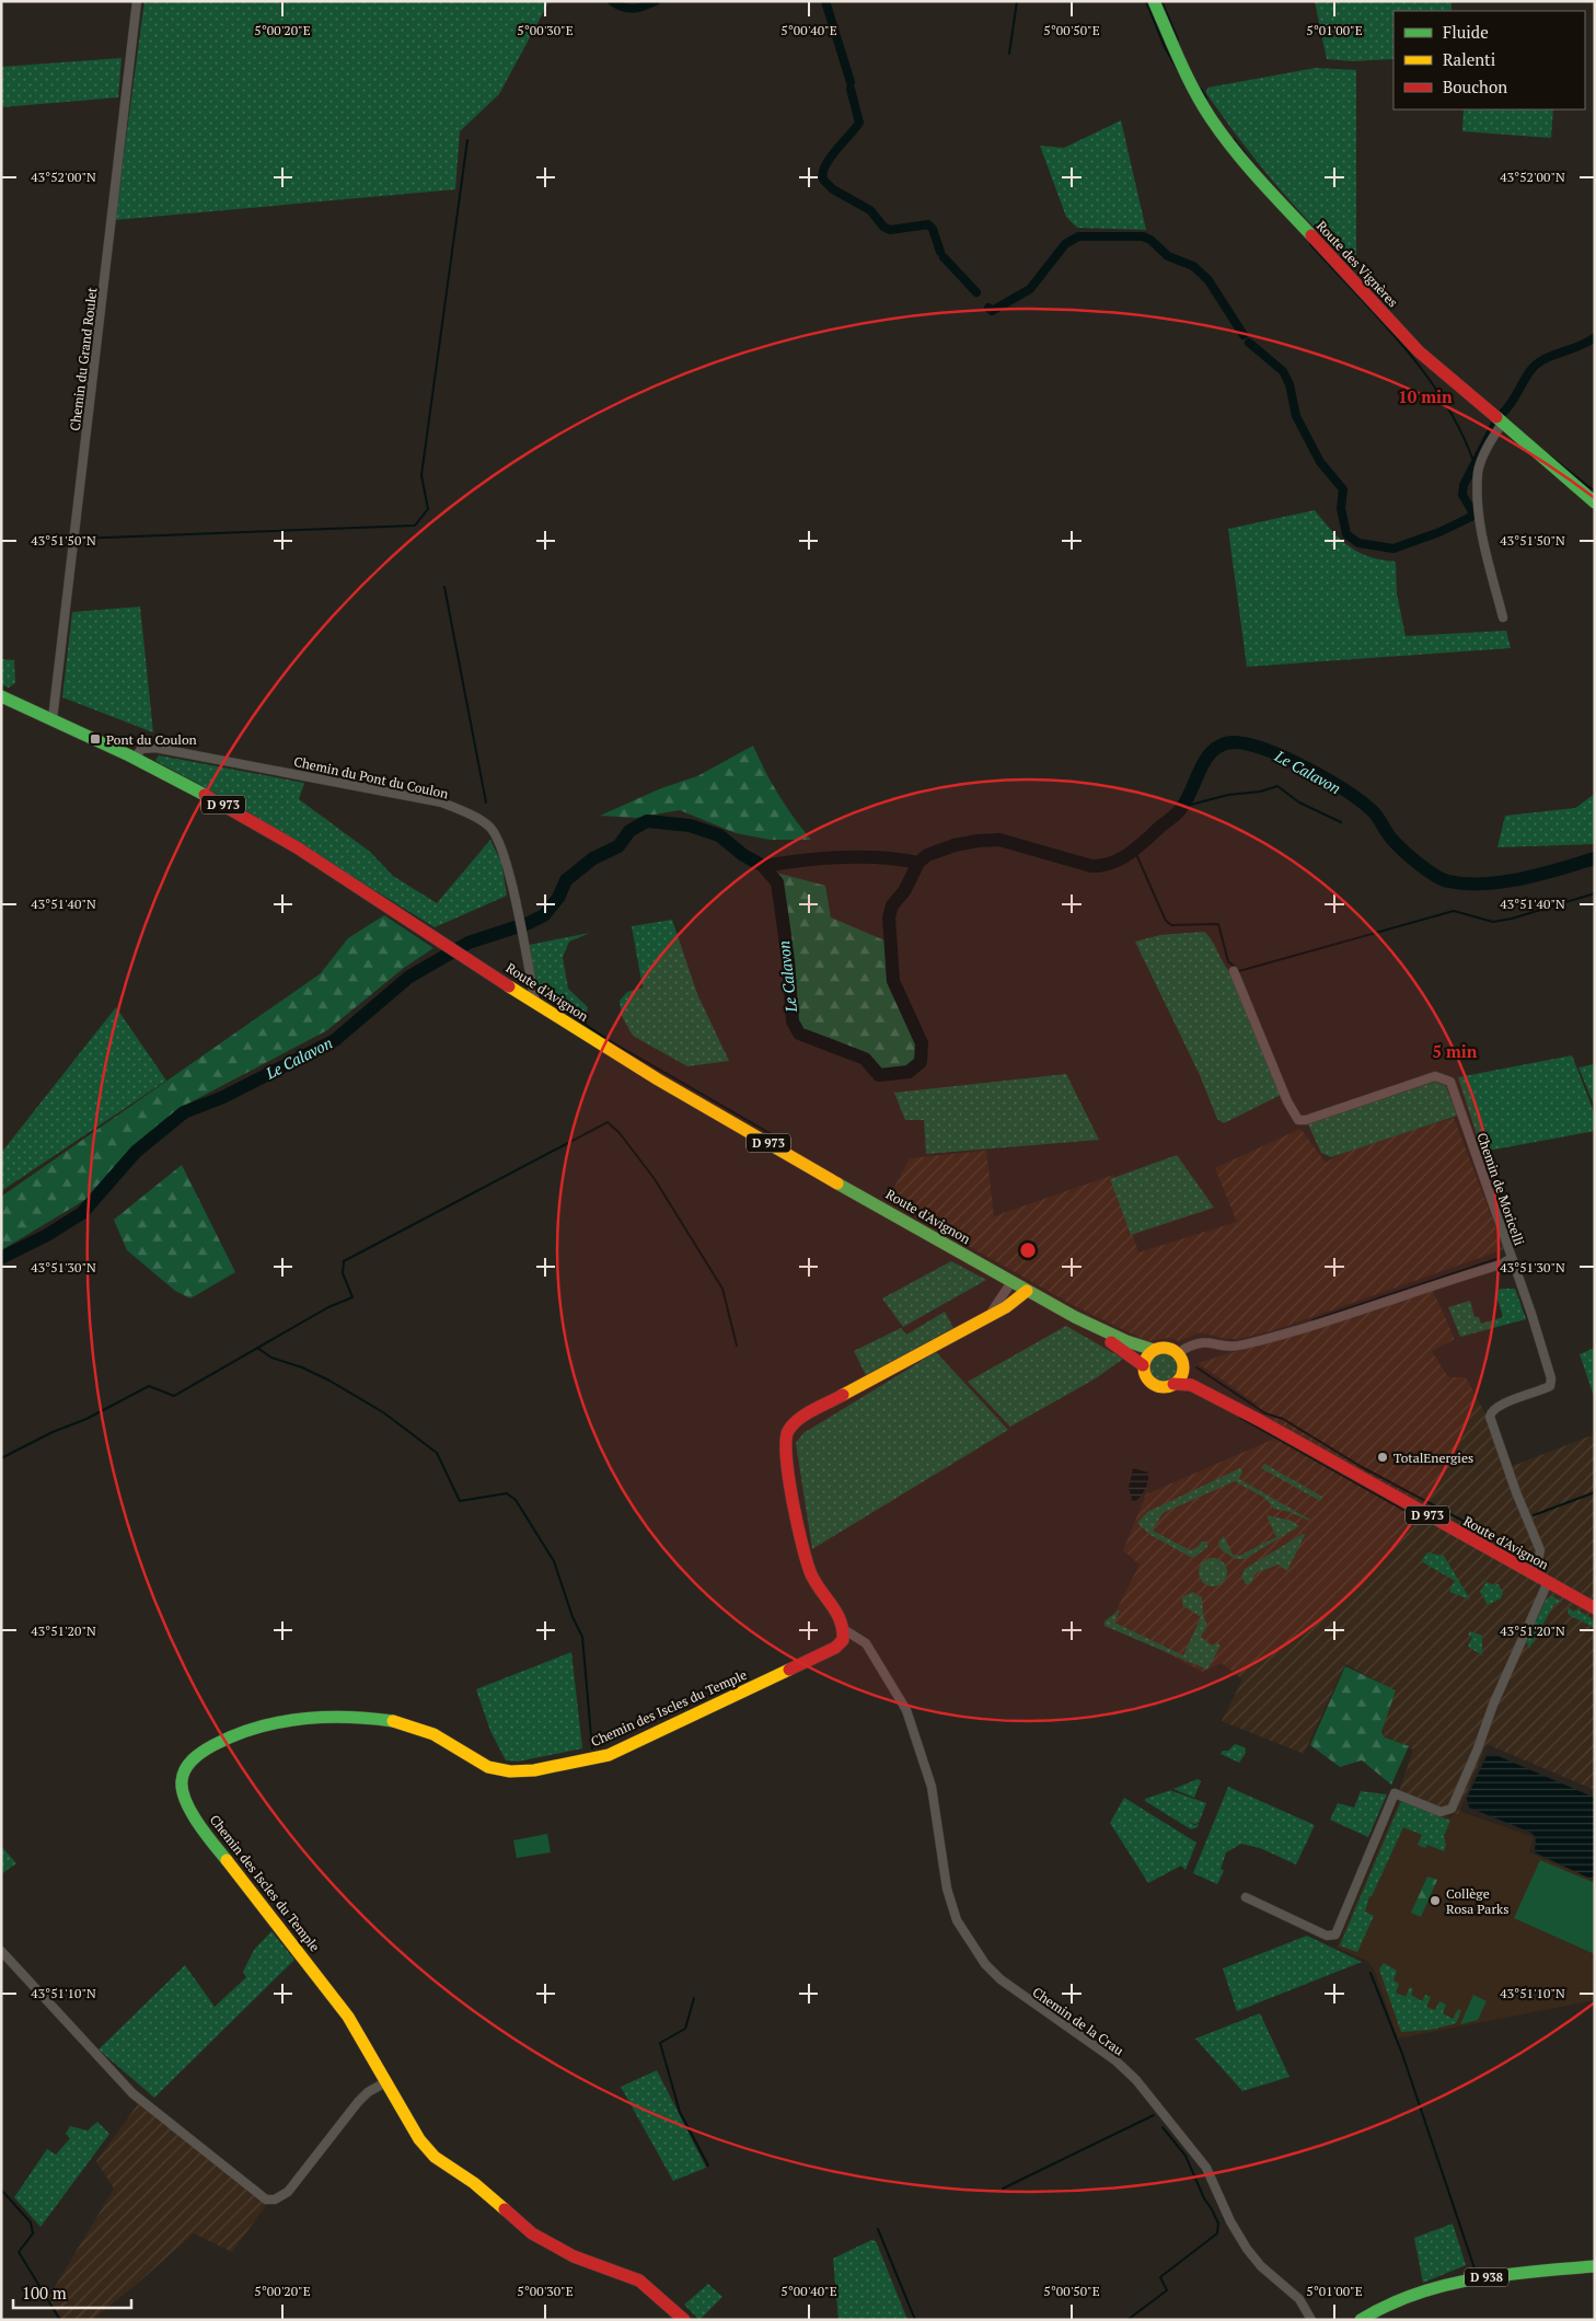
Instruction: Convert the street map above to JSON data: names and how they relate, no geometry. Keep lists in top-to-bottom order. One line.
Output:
{"streets":{"street":["Route des Vignères","Chemin du Grand Roulet","Chemin du Pont du Coulon","D 973","Route d'Avignon","Chemin de Moricelli","Chemin des Iscles du Temple","Chemin de la Crau","D 938"]},"crossings":[["Chemin du Grand Roulet","Route d'Avignon"],["Chemin du Pont du Coulon","Route d'Avignon"],["Route d'Avignon","Chemin de Moricelli"],["Chemin des Iscles du Temple","Chemin de la Crau"]],"water":["Le Calavon"],"places":{"transit":["Pont du Coulon"],"other":["TotalEnergies","Collège Rosa Parks"]},"legend":["Fluide","Ralenti","Bouchon"],"scale_bar":"100 m","coordinates":["5°00'20\"E","5°00'30\"E","5°00'40\"E","5°00'50\"E","5°01'00\"E","43°52'00\"N","43°51'50\"N","43°51'40\"N","43°51'30\"N","43°51'20\"N","43°51'10\"N"],"rings":["10 min","5 min"]}
